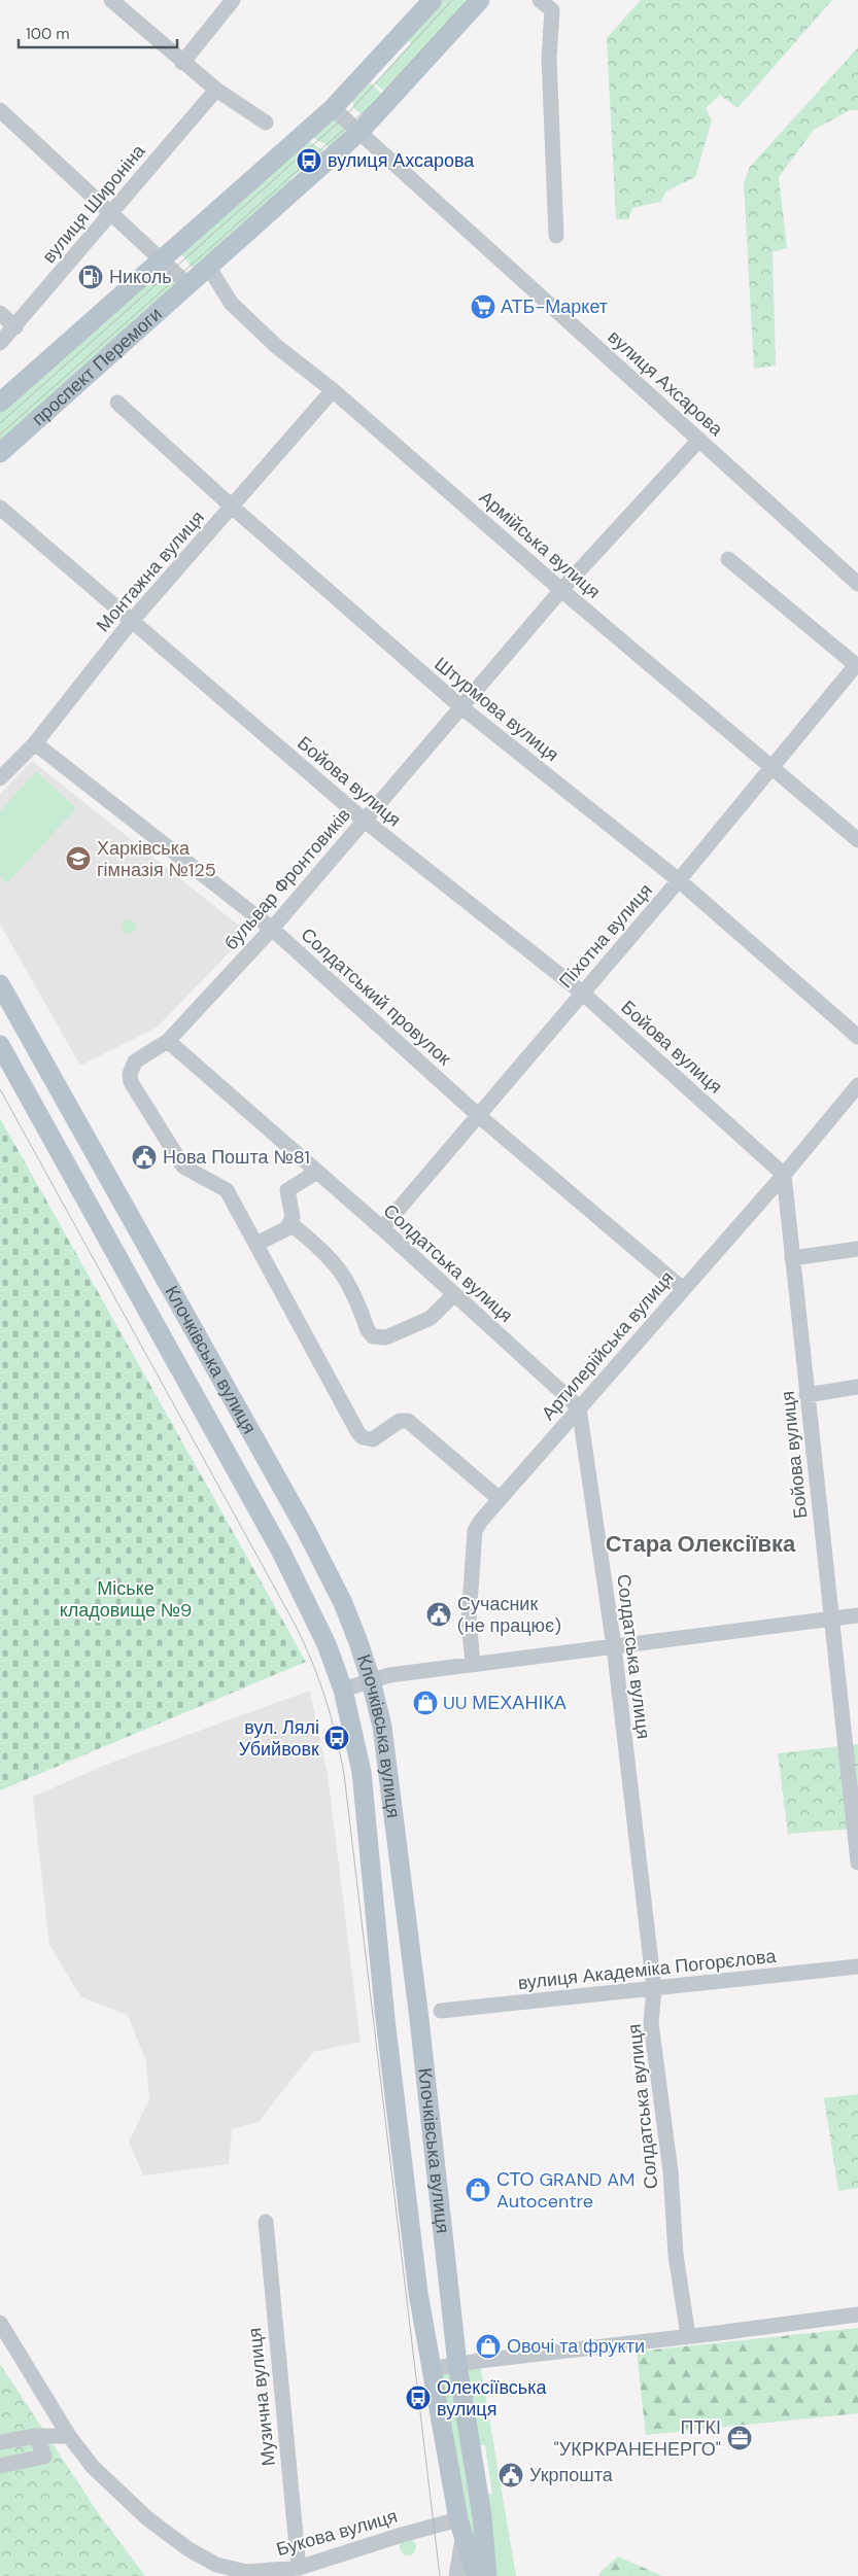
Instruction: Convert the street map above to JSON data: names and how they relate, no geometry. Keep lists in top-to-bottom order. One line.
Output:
{"streets":{"main road":["проспект Перемоги","Клочківська вулиця"],"street":["вулиця Широніна","вулиця Ахсарова","Армійська вулиця","Монтажна вулиця","Штурмова вулиця","Бойова вулиця","бульвар Фронтовиків","Піхотна вулиця","Солдатський провулок","Солдатська вулиця","Артилерійська вулиця","вулиця Академіка Погорєлова","Музична вулиця","Букова вулиця"]},"crossings":[["проспект Перемоги","вулиця Ахсарова"],["проспект Перемоги","Армійська вулиця"],["вулиця Ахсарова","бульвар Фронтовиків"],["Армійська вулиця","Монтажна вулиця"],["Армійська вулиця","бульвар Фронтовиків"],["Армійська вулиця","Піхотна вулиця"],["Монтажна вулиця","Штурмова вулиця"],["Монтажна вулиця","Бойова вулиця"],["Монтажна вулиця","Солдатський провулок"],["Штурмова вулиця","бульвар Фронтовиків"],["Штурмова вулиця","Піхотна вулиця"],["Бойова вулиця","бульвар Фронтовиків"],["Бойова вулиця","Піхотна вулиця"],["Бойова вулиця","Артилерійська вулиця"],["бульвар Фронтовиків","Солдатський провулок"],["бульвар Фронтовиків","Солдатська вулиця"],["бульвар Фронтовиків","Артилерійська вулиця"],["Піхотна вулиця","Солдатський провулок"],["Піхотна вулиця","Солдатська вулиця"],["Солдатський провулок","Артилерійська вулиця"],["Солдатська вулиця","Артилерійська вулиця"],["Солдатська вулиця","вулиця Академіка Погорєлова"],["Клочківська вулиця","Букова вулиця"],["Музична вулиця","Букова вулиця"]],"districts":["Стара Олексіївка"],"parks":["Міське кладовище №9"],"places":{"bus stop":["вулиця Ахсарова","вул. Лялі Убийвовк","Олексіївська вулиця"],"fuel station":["Николь"],"supermarket":["АТБ-Маркет"],"school or university":["Харківська гімназія №125"],"public building":["Нова Пошта №81","Сучасник (не працює)","Укрпошта"],"shop":["UU МЕХАНІКА","СТО GRAND AM Autocentre","Овочі та фрукти"],"office":["ПТКІ \"УКРКРАНЕНЕРГО\""]},"scale_bar":"100 m"}
